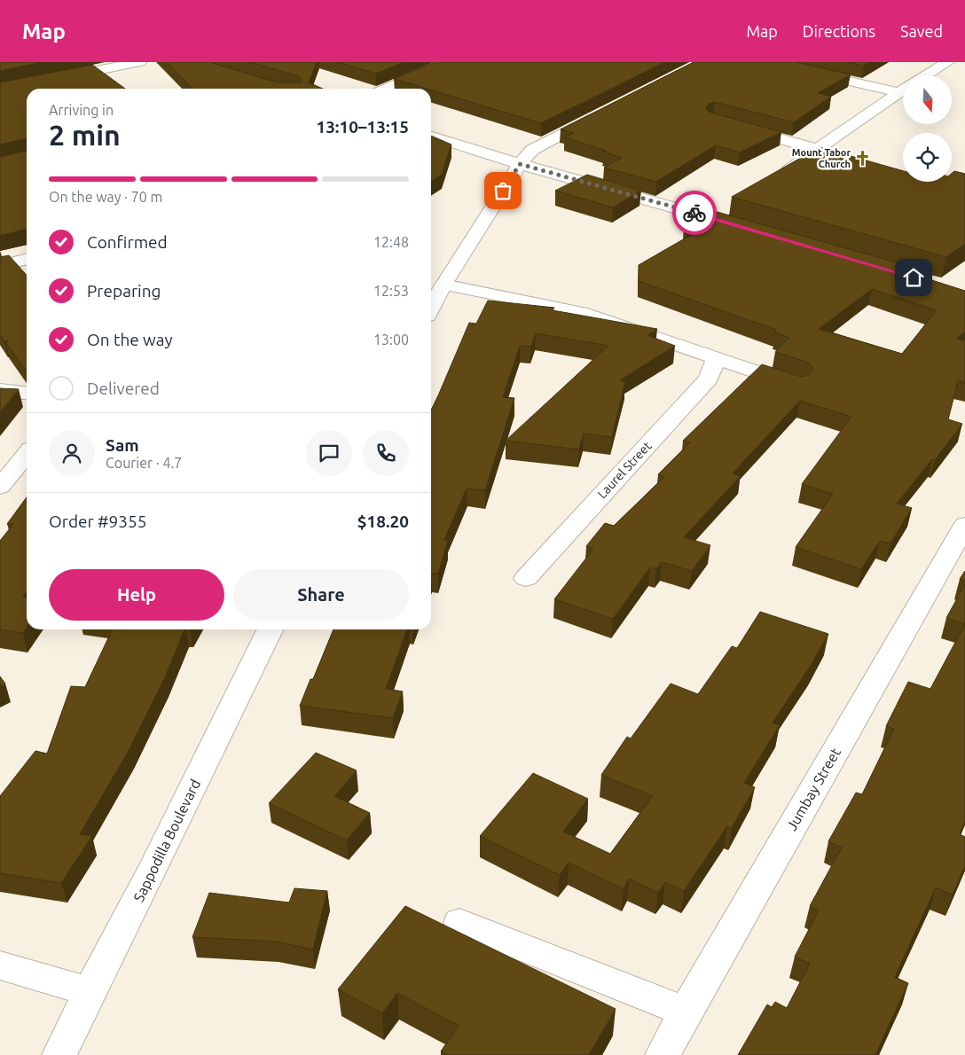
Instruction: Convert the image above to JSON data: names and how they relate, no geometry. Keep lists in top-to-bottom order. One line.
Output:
{"streets":{"street":["Laurel Street","Jumbay Street","Sappodilla Boulevard"]},"places":{"church":["Mount Tabor Church"]},"north":"bottom","page":{"header":"Map","nav":["Map","Directions","Saved"],"heading":["2 min","Arriving in","13:10–13:15"],"panel":["Sam","Courier · 4.7","Order #9355","$18.20"],"bar":"On the way · 70 m","list":[["Confirmed","12:48"],["Preparing","12:53"],["On the way","13:00"],"Delivered"],"buttons":["Help","Share"]}}
